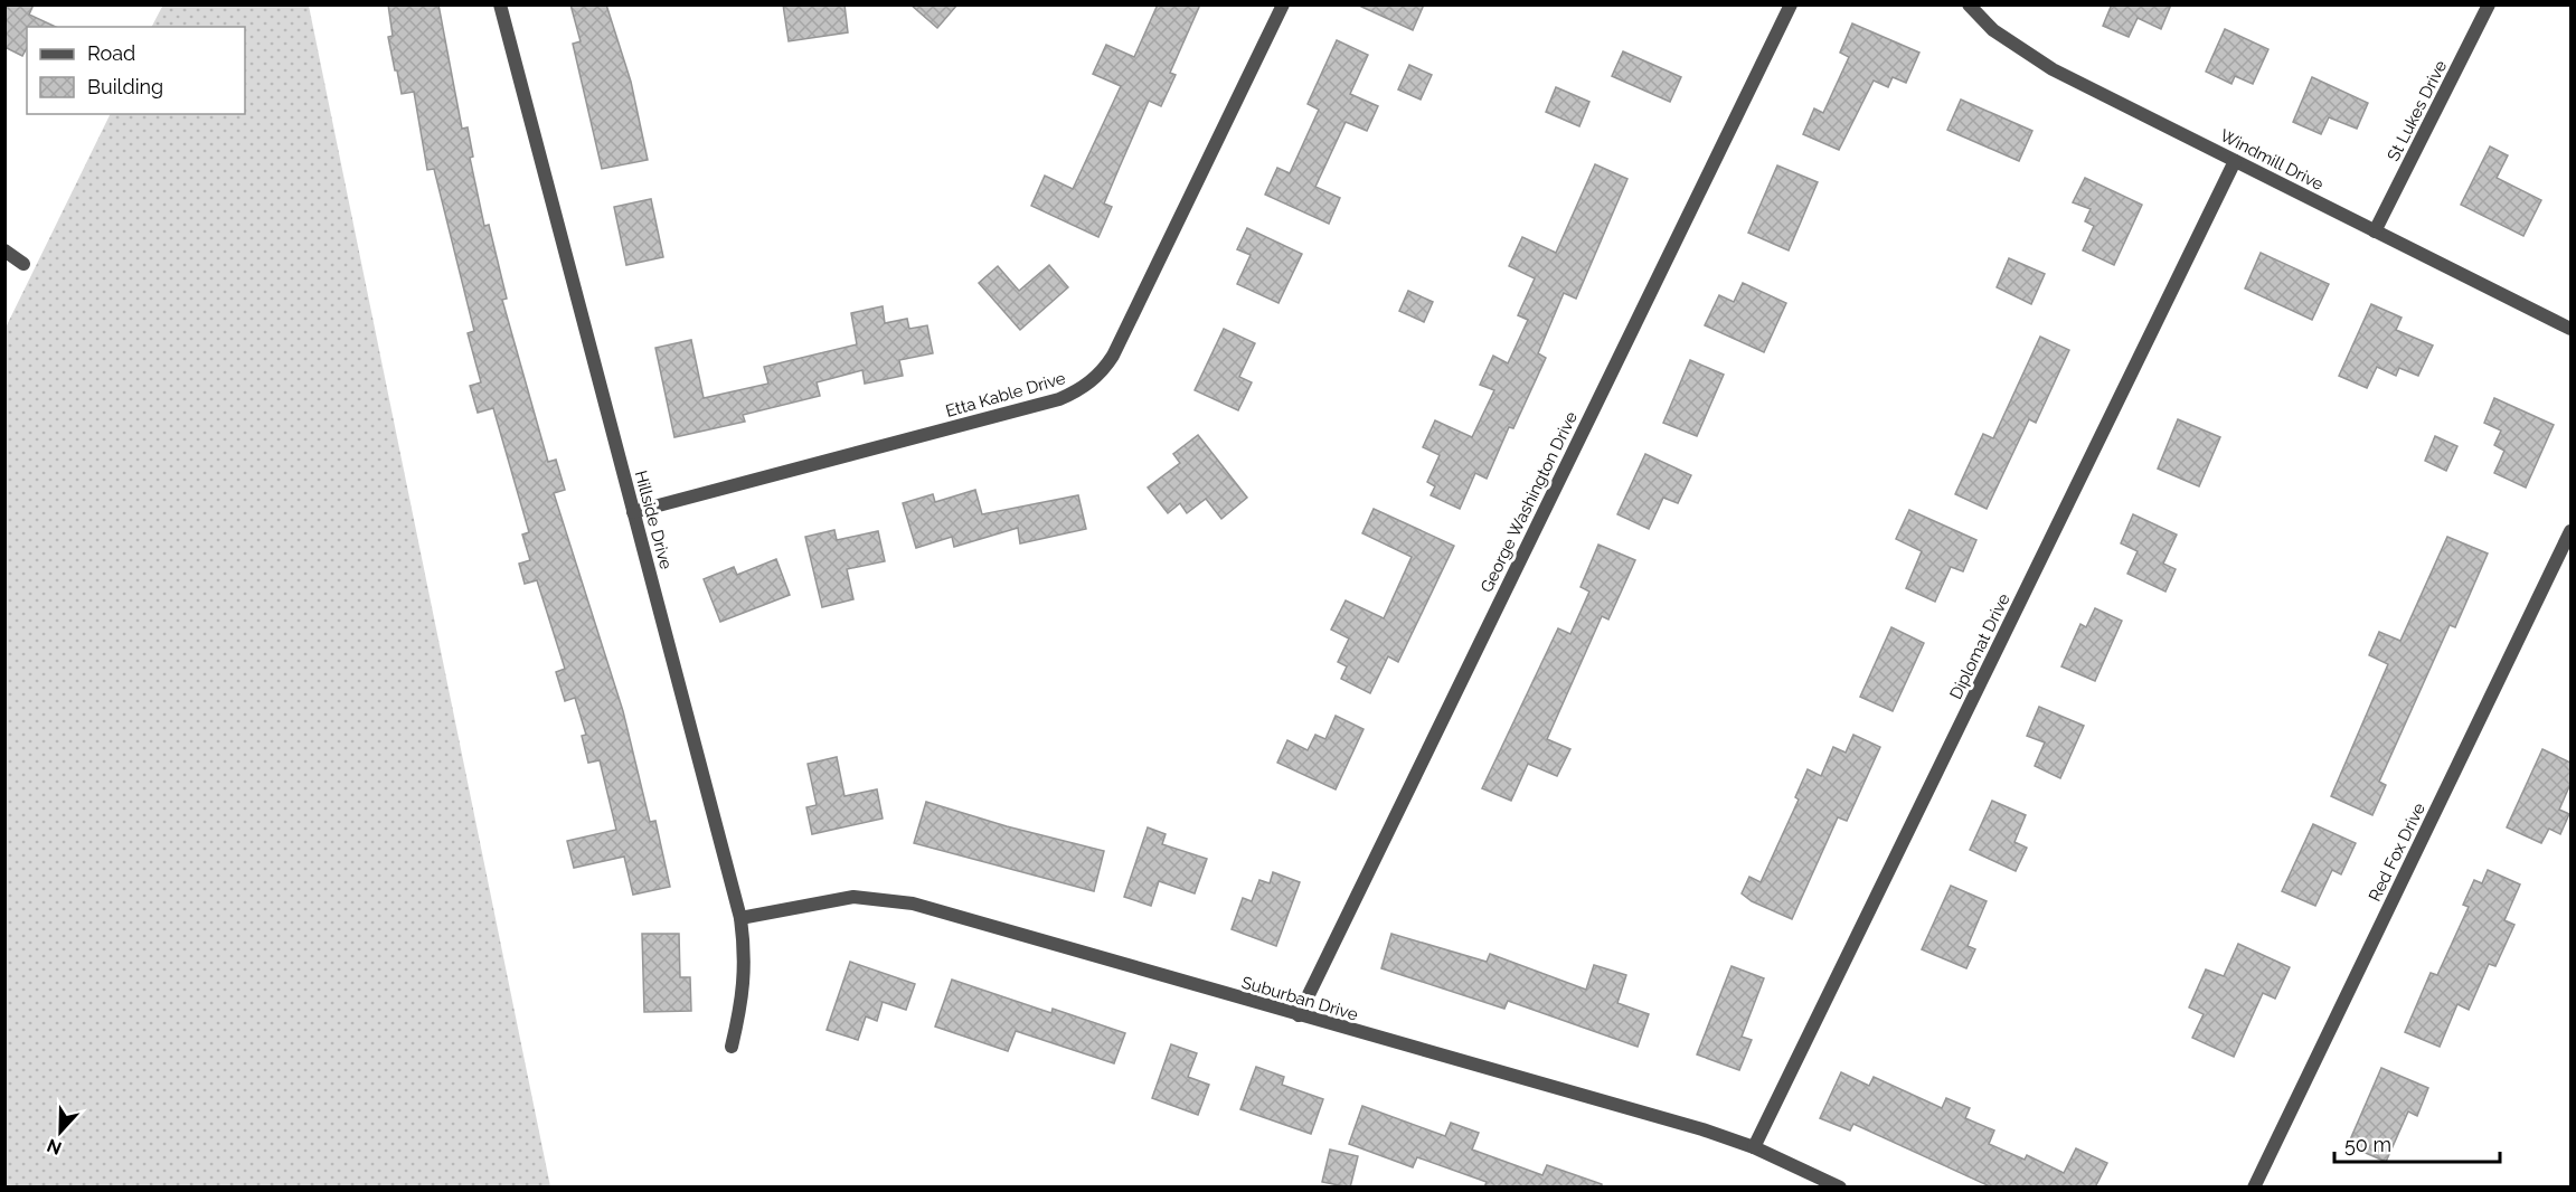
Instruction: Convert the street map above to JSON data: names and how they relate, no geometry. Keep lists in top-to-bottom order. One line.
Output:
{"streets":{"street":["St Lukes Drive","Windmill Drive","Etta Kable Drive","George Washington Drive","Hillside Drive","Diplomat Drive","Red Fox Drive","Suburban Drive"]},"crossings":[["St Lukes Drive","Windmill Drive"],["Windmill Drive","Diplomat Drive"],["Etta Kable Drive","Hillside Drive"],["George Washington Drive","Suburban Drive"],["Hillside Drive","Suburban Drive"],["Diplomat Drive","Suburban Drive"]],"legend":["Road","Building"],"scale_bar":"50 m","north":"bottom"}
